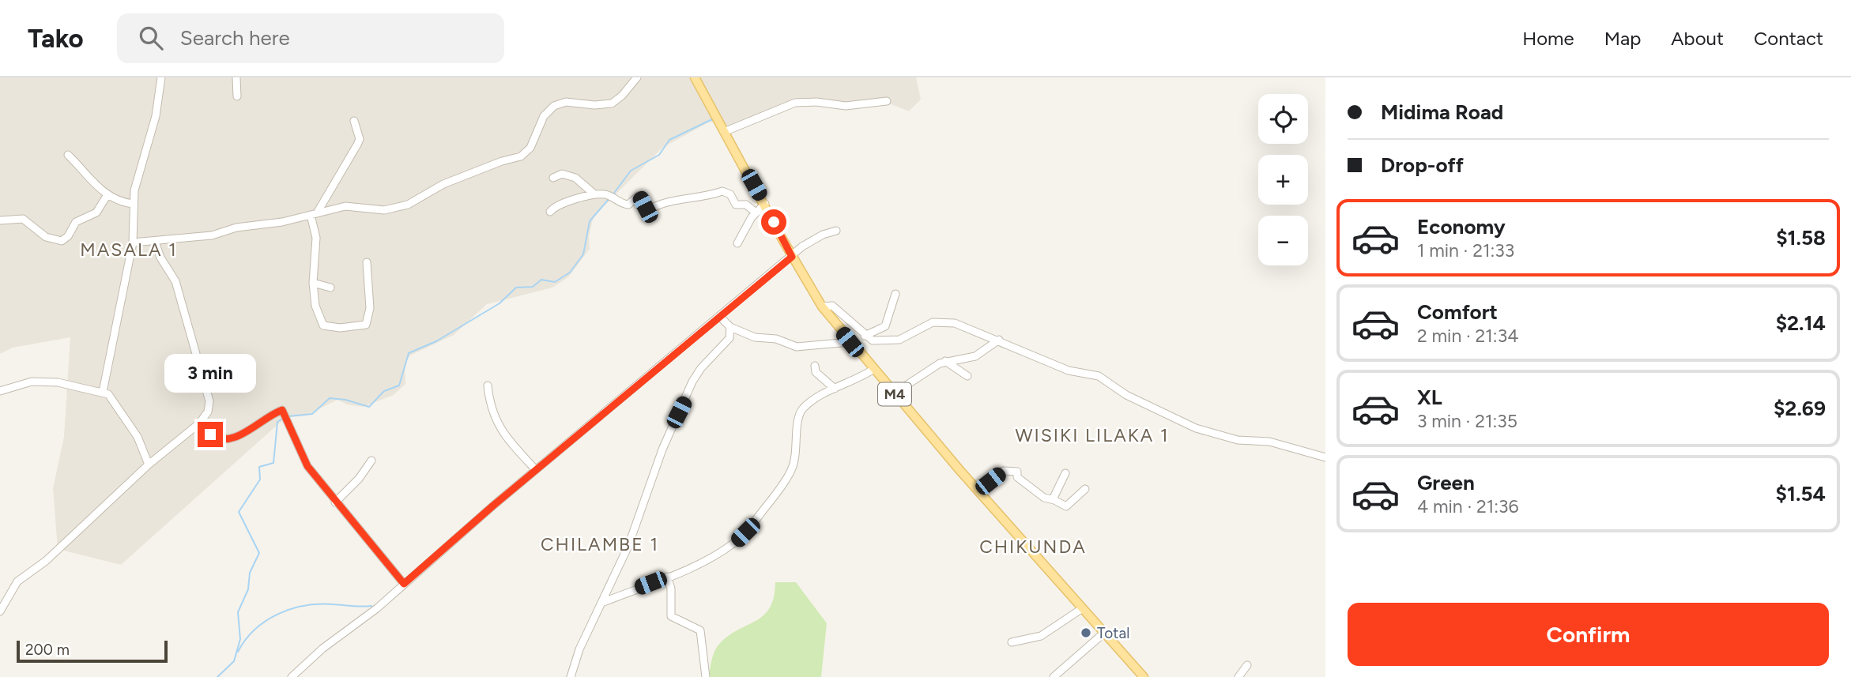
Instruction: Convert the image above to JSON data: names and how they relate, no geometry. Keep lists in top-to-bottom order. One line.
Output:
{"streets":{"main road":["M4"]},"districts":["MASALA 1","WISIKI LILAKA 1","CHILAMBE 1","CHIKUNDA"],"places":["Total"],"scale_bar":"200 m","page":{"header":"Tako","search":"Search here","nav":["Home","Map","About","Contact"],"banner":["Midima Road","Drop-off"],"map_buttons":["+","−"],"list":[{"name":"Economy","note":"1 min · 21:33","value":"$1.58"},{"name":"Comfort","note":"2 min · 21:34","value":"$2.14"},{"name":"XL","note":"3 min · 21:35","value":"$2.69"},{"name":"Green","note":"4 min · 21:36","value":"$1.54"}],"bubble":"3 min","buttons":"Confirm","scale":"200 m"}}
